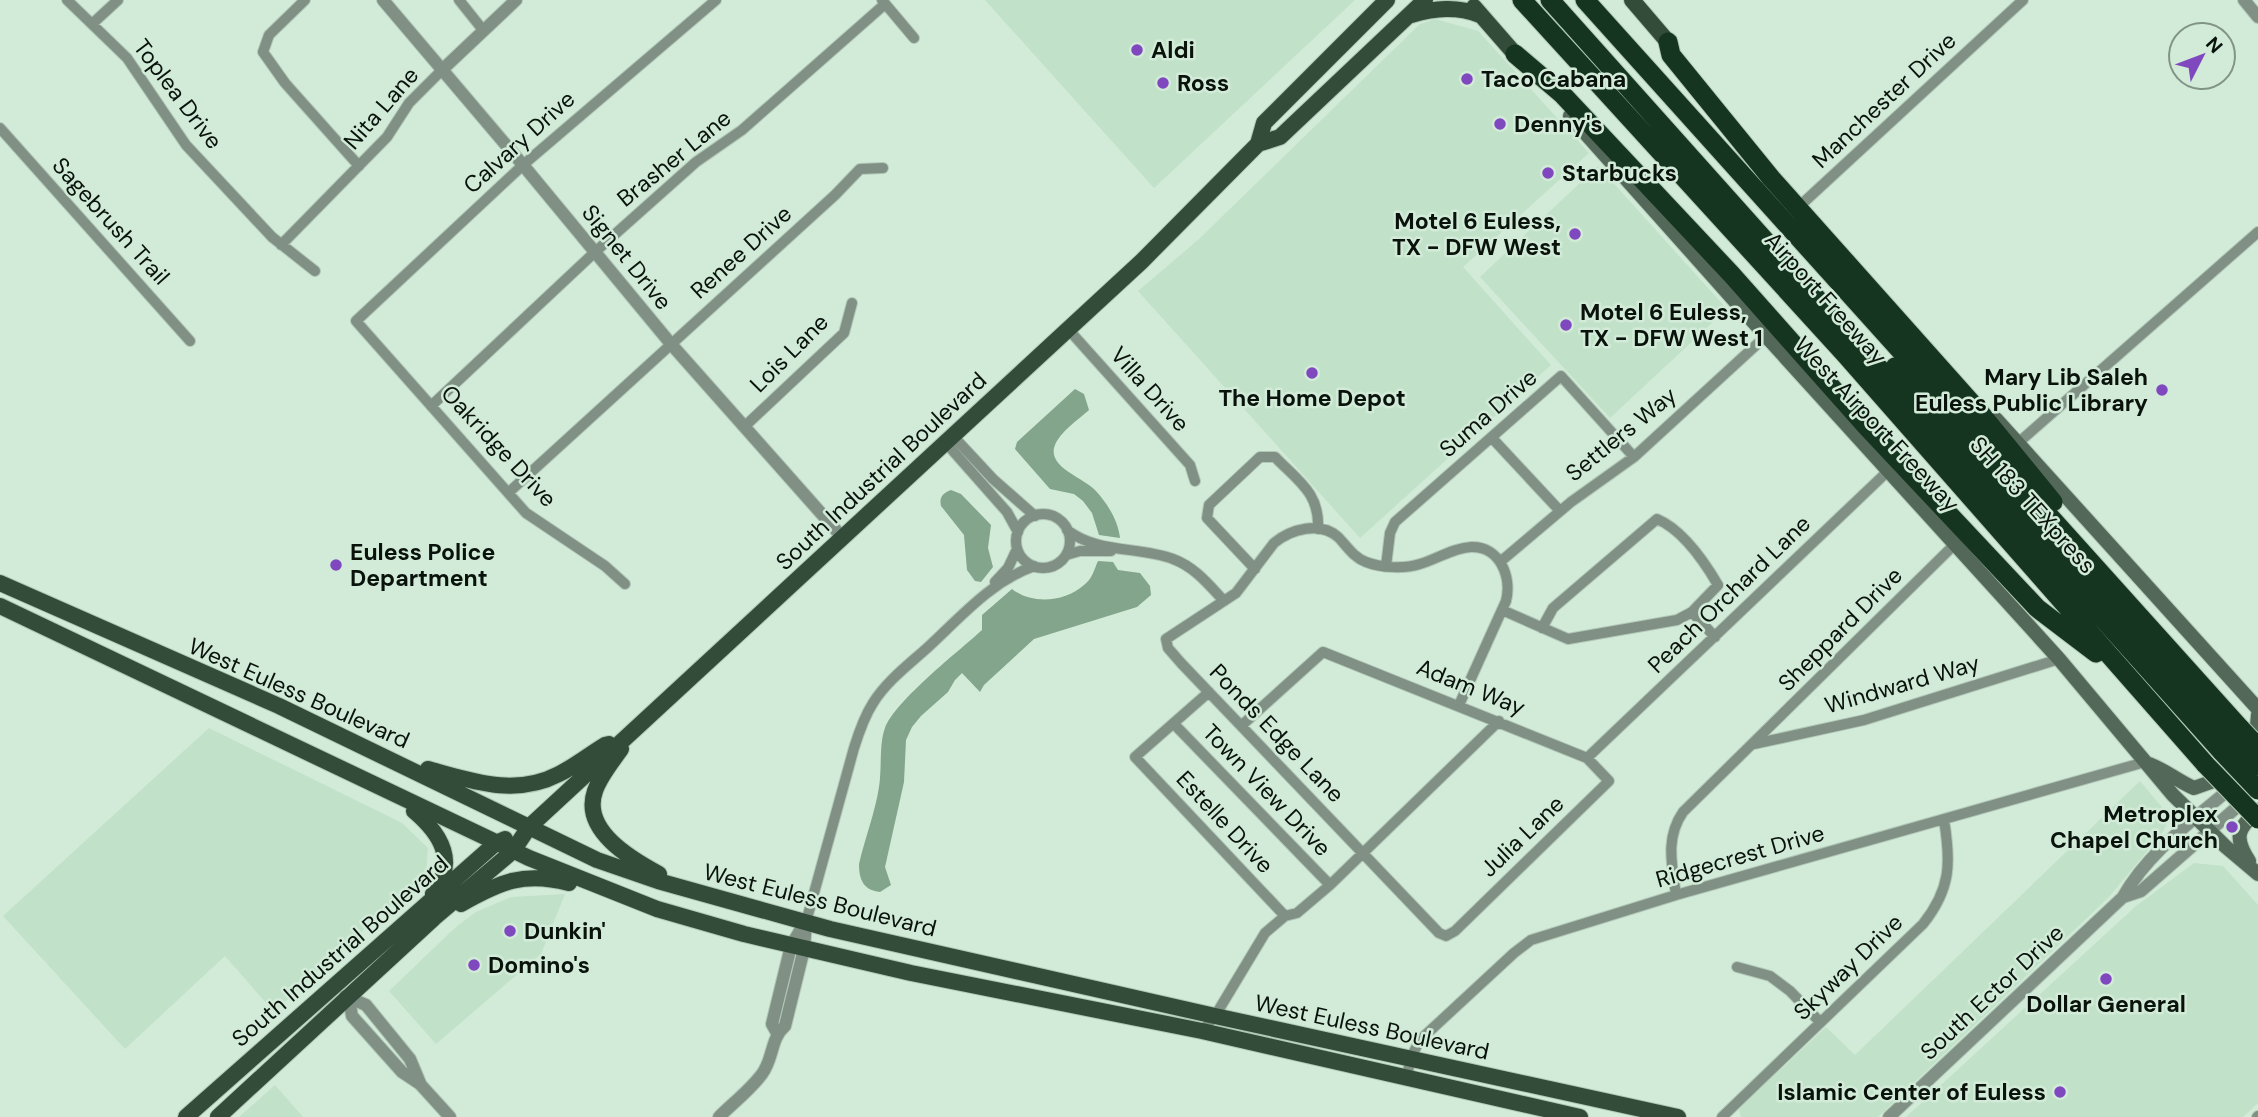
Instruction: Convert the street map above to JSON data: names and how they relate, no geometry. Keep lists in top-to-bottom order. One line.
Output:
{"streets":{"highway":["Airport Freeway","SH 183 TEXpress"],"main road":["West Airport Freeway","South Industrial Boulevard","West Euless Boulevard"],"street":["Toplea Drive","Manchester Drive","Nita Lane","Calvary Drive","Brasher Lane","Sagebrush Trail","Renee Drive","Signet Drive","Lois Lane","Villa Drive","Suma Drive","Settlers Way","Oakridge Drive","Peach Orchard Lane","Sheppard Drive","Windward Way","Adam Way","Ponds Edge Lane","Town View Drive","Estelle Drive","Julia Lane","Ridgecrest Drive","Skyway Drive","South Ector Drive"]},"crossings":[["Toplea Drive","Nita Lane"],["Nita Lane","Signet Drive"],["Calvary Drive","Signet Drive"],["Calvary Drive","Oakridge Drive"],["Brasher Lane","Signet Drive"],["Brasher Lane","Oakridge Drive"],["Renee Drive","Signet Drive"],["Renee Drive","Oakridge Drive"],["Signet Drive","Lois Lane"],["Signet Drive","South Industrial Boulevard"],["Airport Freeway","SH 183 TEXpress"],["Villa Drive","South Industrial Boulevard"],["Suma Drive","Settlers Way"],["West Airport Freeway","Settlers Way"],["West Airport Freeway","Peach Orchard Lane"],["West Airport Freeway","Sheppard Drive"],["West Airport Freeway","Windward Way"],["West Airport Freeway","Ridgecrest Drive"],["West Airport Freeway","South Ector Drive"],["South Industrial Boulevard","West Euless Boulevard"],["SH 183 TEXpress","South Ector Drive"],["Peach Orchard Lane","Adam Way"],["Peach Orchard Lane","Julia Lane"],["Sheppard Drive","Windward Way"],["Sheppard Drive","Ridgecrest Drive"],["Adam Way","Ponds Edge Lane"],["Adam Way","Julia Lane"],["West Euless Boulevard","Ridgecrest Drive"],["Ponds Edge Lane","Julia Lane"],["Town View Drive","Estelle Drive"],["Ridgecrest Drive","Skyway Drive"]],"places":["Aldi","Taco Cabana","Ross","Denny's","Starbucks","Motel 6 Euless, TX - DFW West","Motel 6 Euless, TX - DFW West 1","The Home Depot","Mary Lib Saleh Euless Public Library","Euless Police Department","Metroplex Chapel Church","Dunkin'","Domino's","Dollar General","Islamic Center of Euless"],"north":"top right"}
